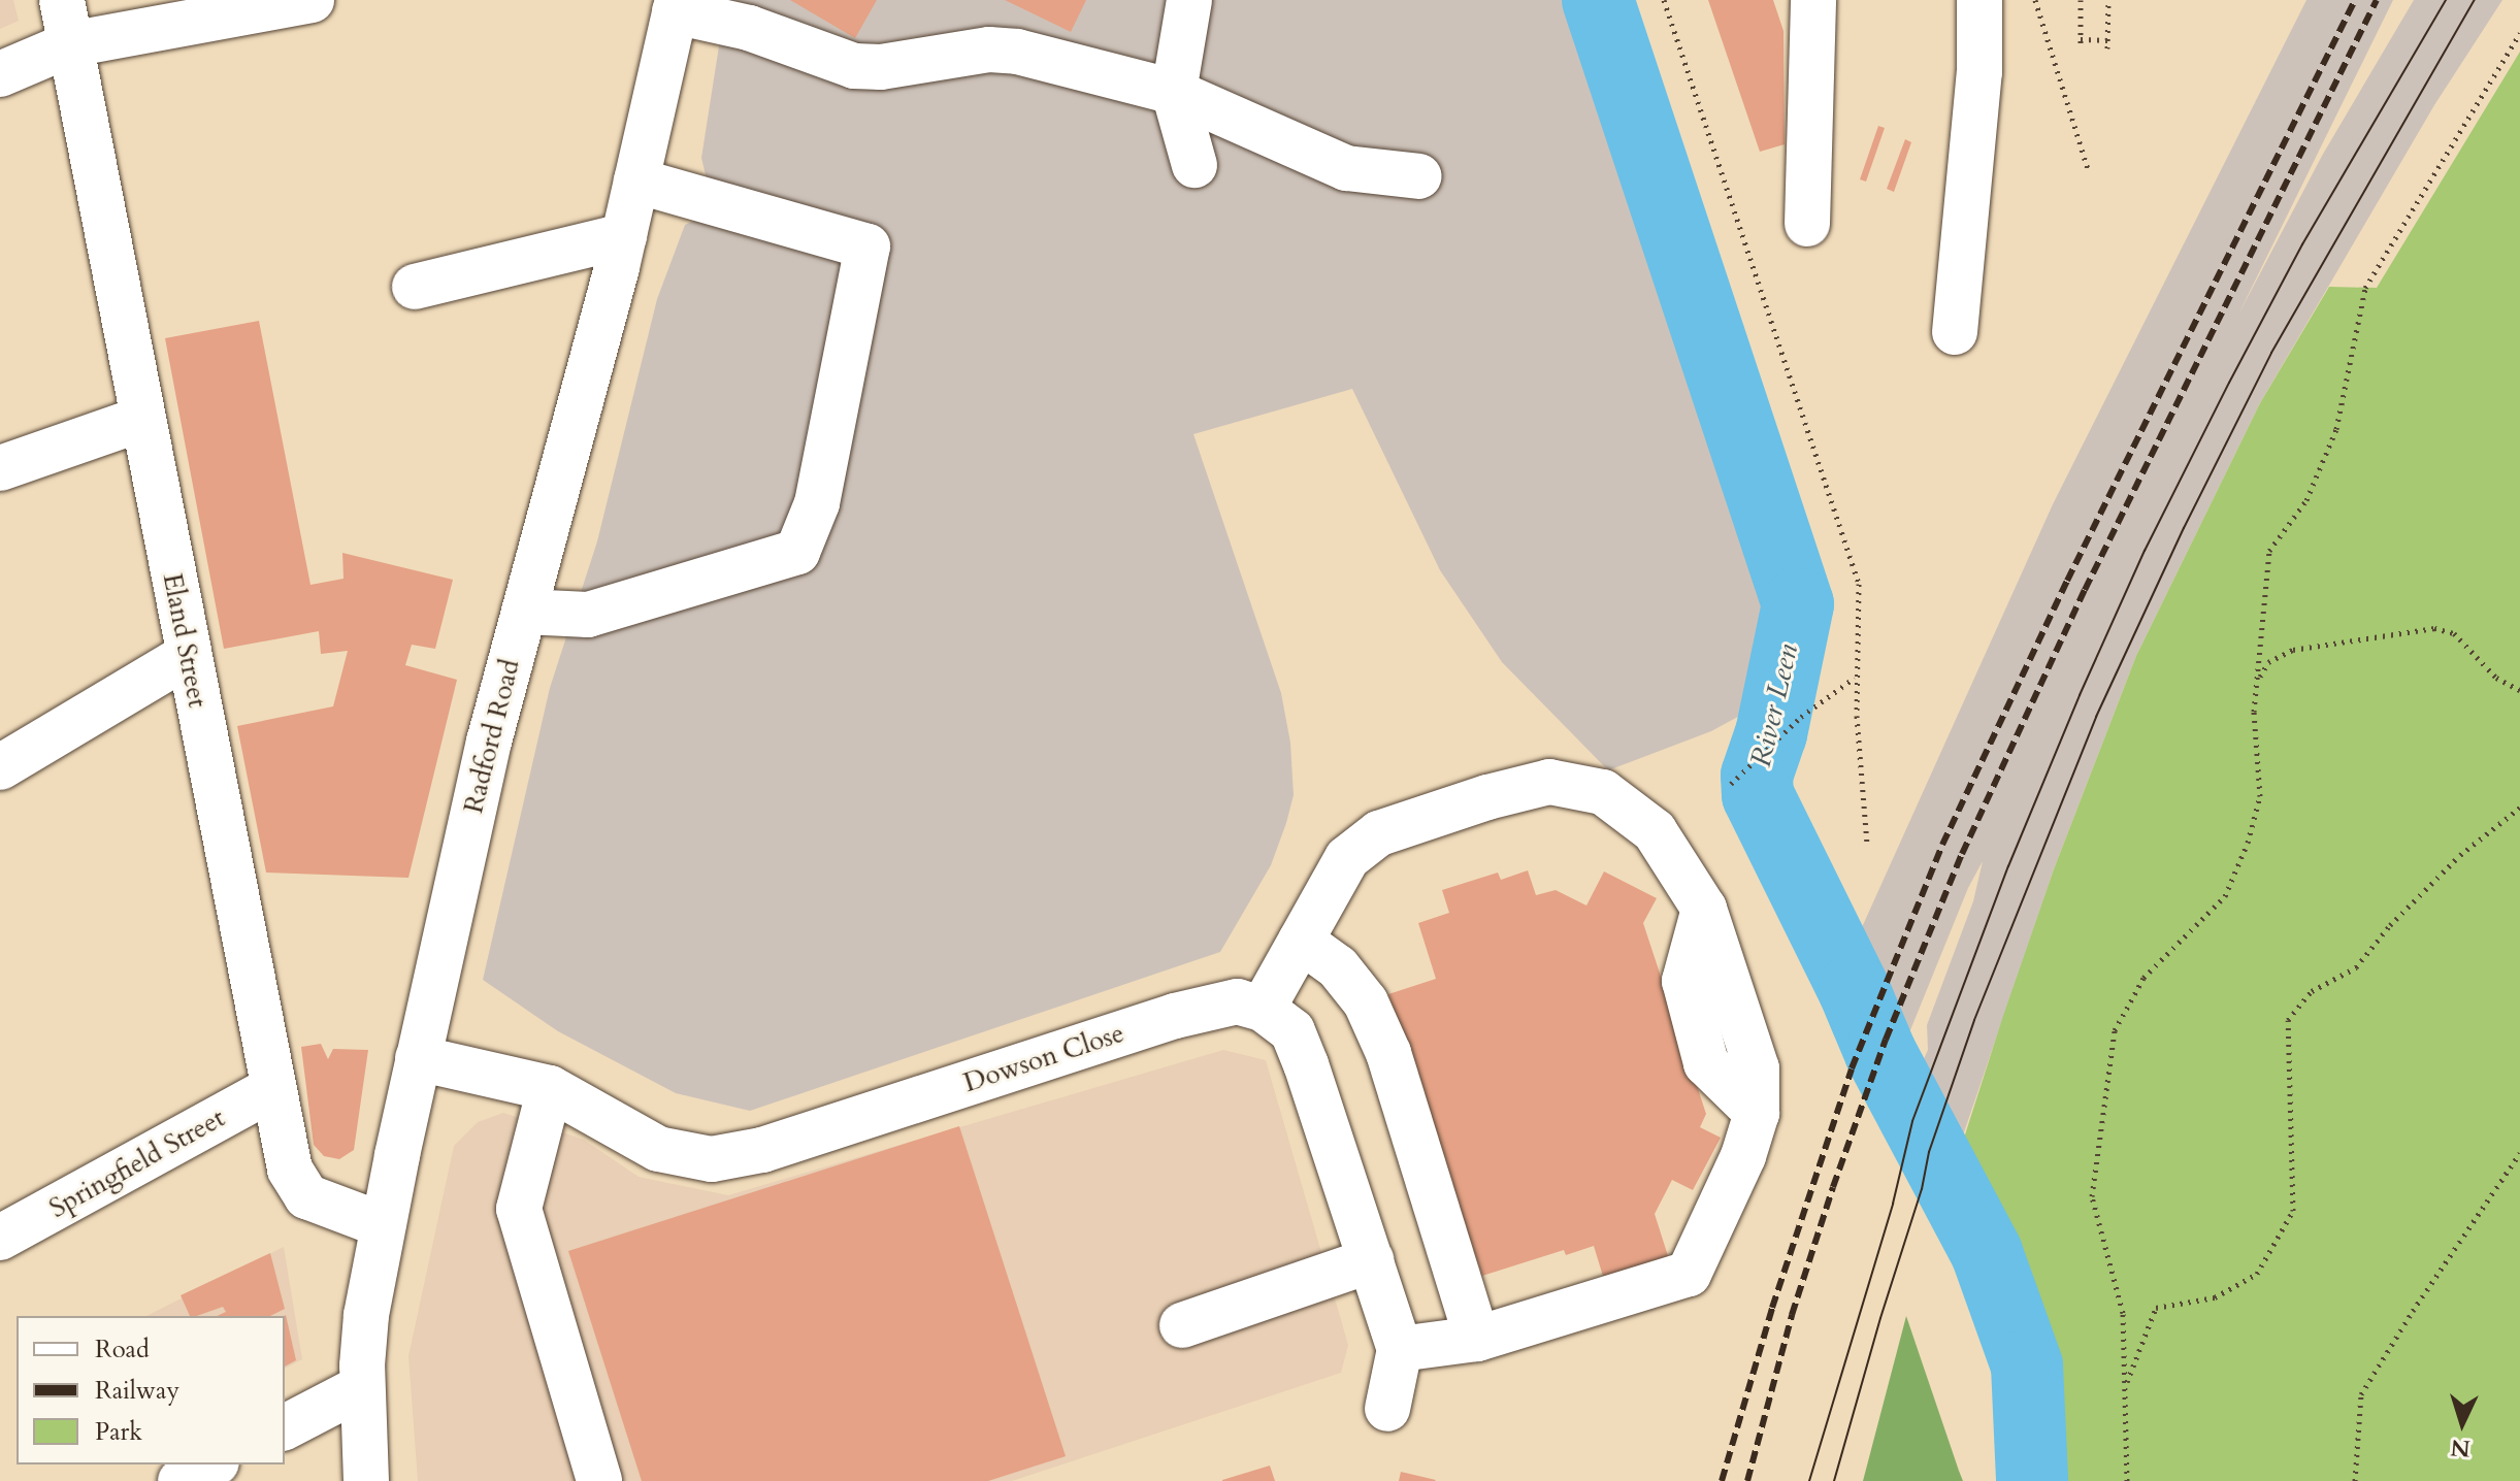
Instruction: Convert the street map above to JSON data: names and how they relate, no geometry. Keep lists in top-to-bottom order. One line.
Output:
{"streets":{"street":["Eland Street","Radford Road","Dowson Close","Springfield Street"]},"crossings":[["Eland Street","Radford Road"],["Eland Street","Springfield Street"],["Radford Road","Dowson Close"]],"water":["River Leen"],"legend":["Road","Railway","Park"],"north":"bottom"}
